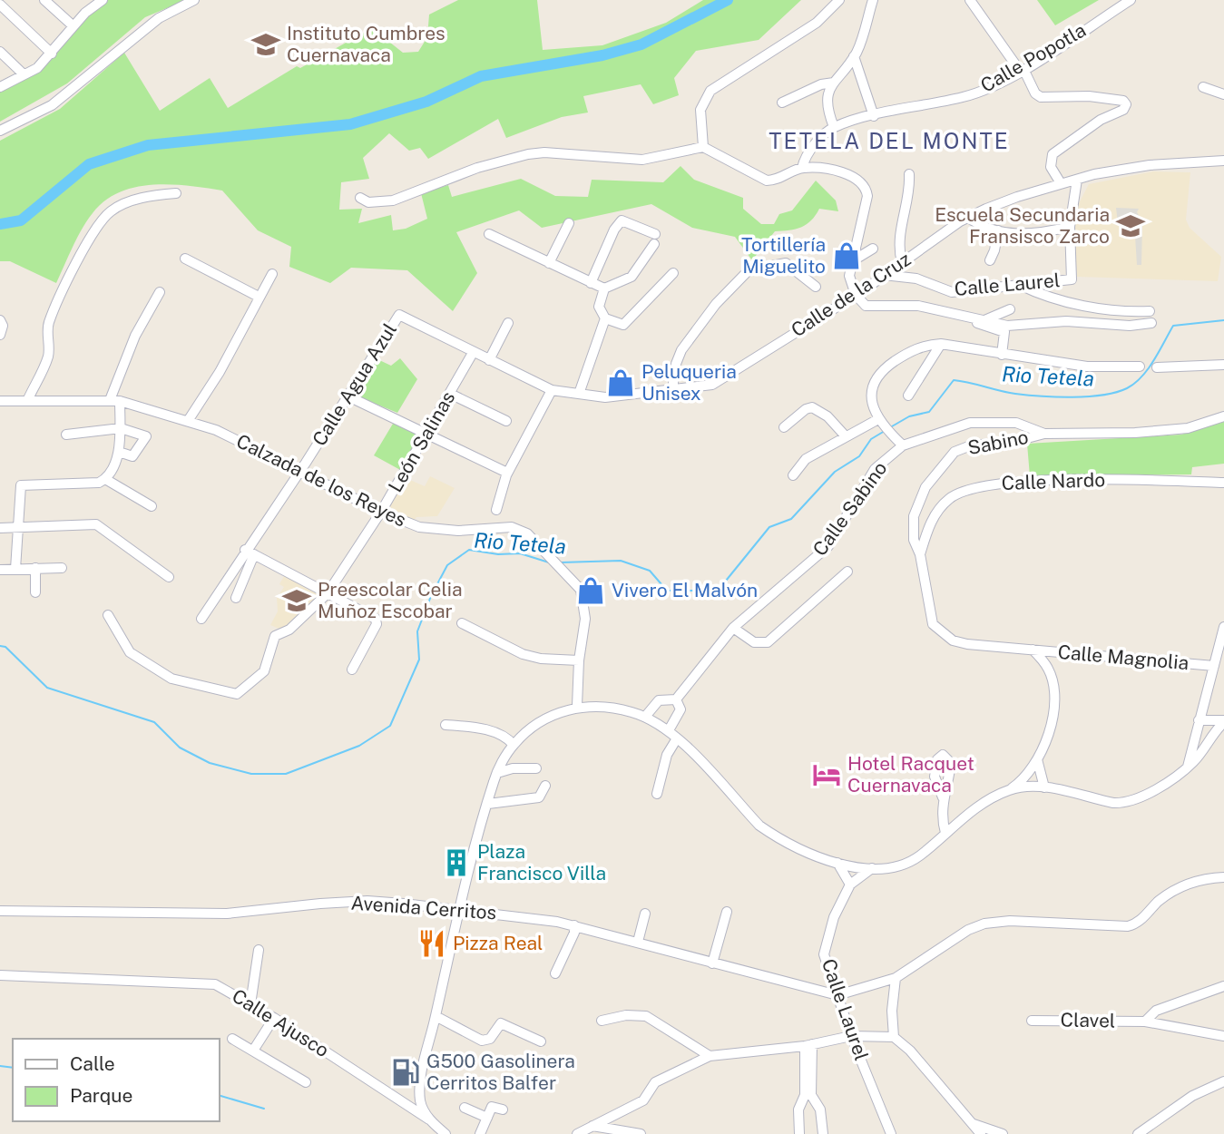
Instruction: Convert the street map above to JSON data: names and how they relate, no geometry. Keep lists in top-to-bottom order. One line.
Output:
{"streets":{"street":["Calle Popotla","Calle Laurel","Calle de la Cruz","Calle Agua Azul","León Salinas","Sabino","Calzada de los Reyes","Calle Nardo","Calle Sabino","Calle Magnolia","Avenida Cerritos","Clavel","Calle Ajusco"]},"crossings":[["Calle Laurel","Calle de la Cruz"],["Calle Laurel","Avenida Cerritos"],["Calle de la Cruz","Calle Agua Azul"],["Calle de la Cruz","León Salinas"],["Calle Agua Azul","Calzada de los Reyes"],["León Salinas","Calzada de los Reyes"],["Sabino","Calle Nardo"],["Sabino","Calle Sabino"],["Sabino","Calle Magnolia"],["Calle Nardo","Calle Magnolia"]],"districts":["TETELA DEL MONTE"],"water":["Rio Tetela"],"places":{"school or university":["Instituto Cumbres Cuernavaca","Escuela Secundaria Fransisco Zarco","Preescolar Celia Muñoz Escobar"],"shop":["Tortillería Miguelito","Peluqueria Unisex","Vivero El Malvón"],"hotel":["Hotel Racquet Cuernavaca"],"building":["Plaza Francisco Villa"],"restaurant":["Pizza Real"],"fuel station":["G500 Gasolinera Cerritos Balfer"]},"legend":["Calle","Parque"]}
